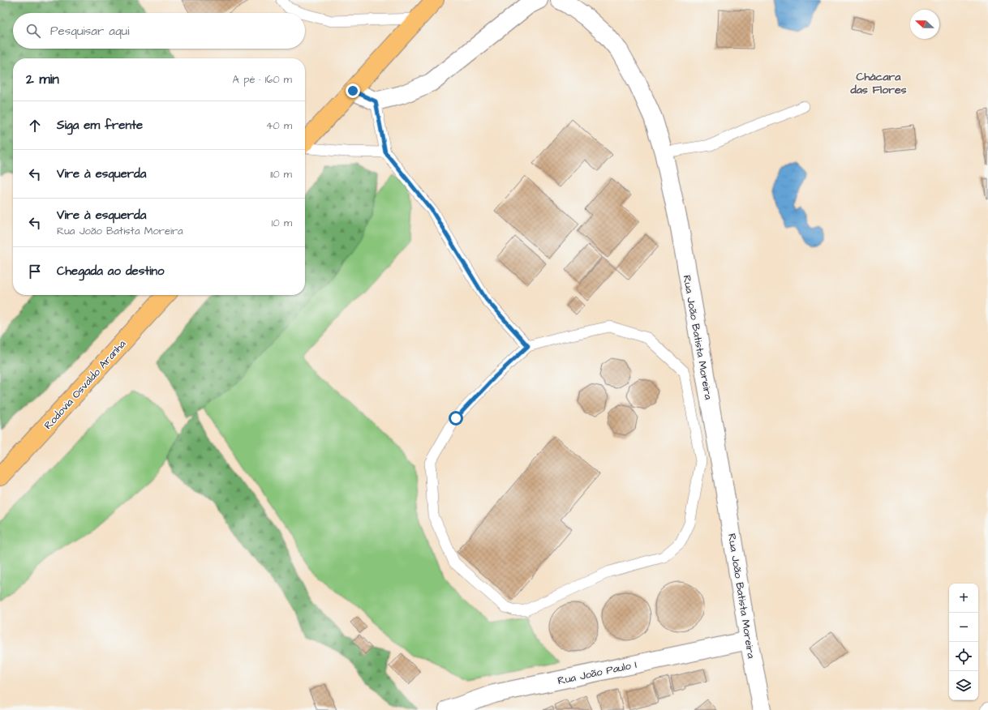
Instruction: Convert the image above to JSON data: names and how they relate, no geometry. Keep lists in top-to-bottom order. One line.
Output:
{"streets":{"highway":["Rodovia Osvaldo Aranha"],"street":["Rua João Batista Moreira","Rua João Paulo I"]},"crossings":[["Rua João Batista Moreira","Rua João Paulo I"]],"districts":["Chácara das Flores"],"north":"left","page":{"search":"Pesquisar aqui","heading":["2 min","A pé · 160 m"],"list":[["Siga em frente","40 m"],["Vire à esquerda","110 m"],["Vire à esquerda","Rua João Batista Moreira","10 m"],"Chegada ao destino"],"map_buttons":["+","−"]}}
